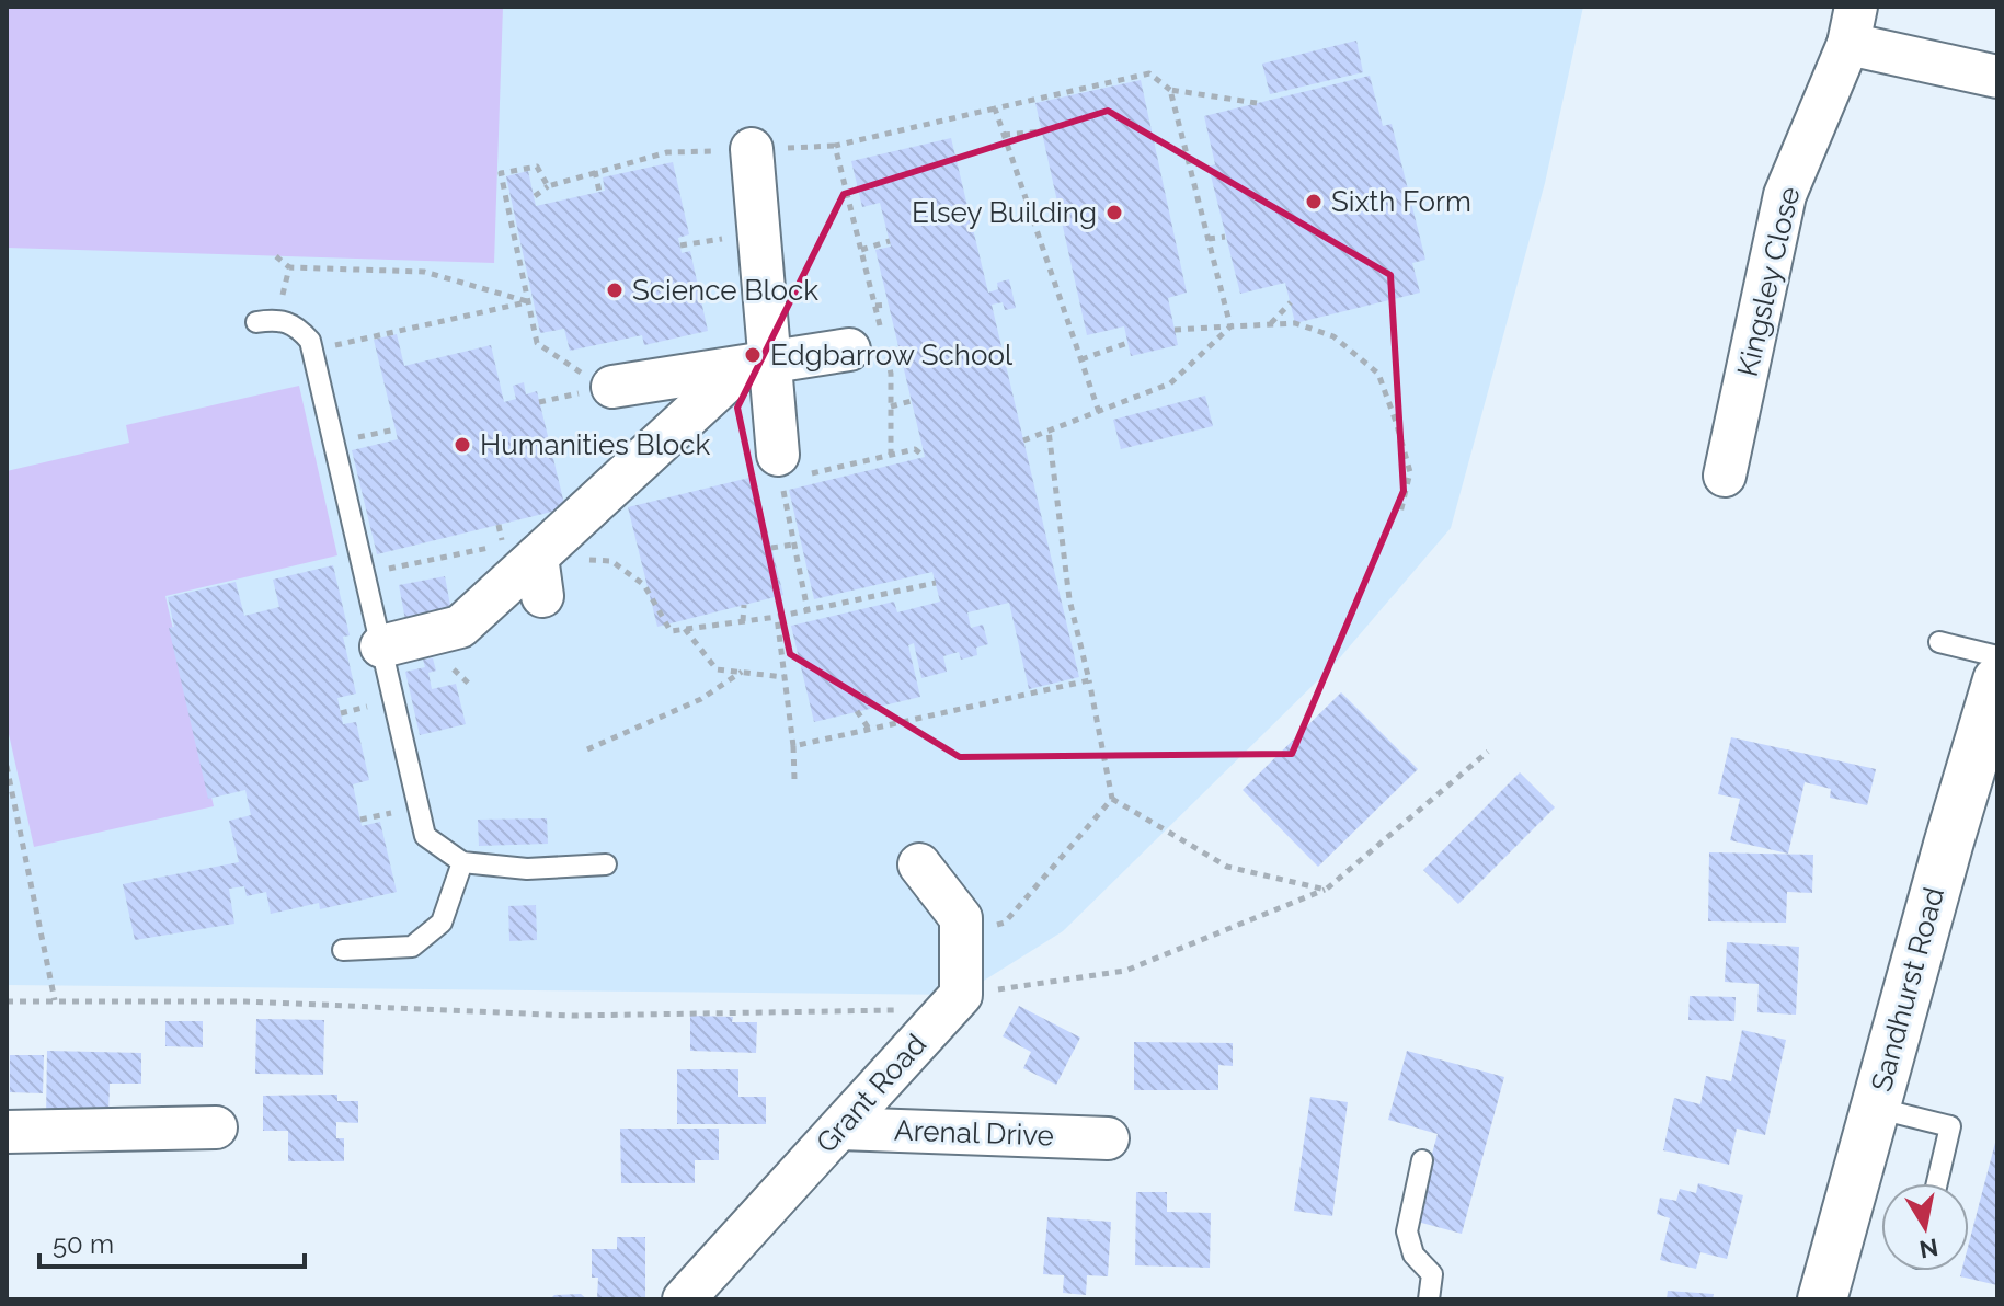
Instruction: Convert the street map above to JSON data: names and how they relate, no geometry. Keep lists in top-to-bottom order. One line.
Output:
{"streets":{"street":["Kingsley Close","Sandhurst Road","Grant Road","Arenal Drive"]},"crossings":[["Grant Road","Arenal Drive"]],"places":["Sixth Form","Elsey Building","Science Block","Edgbarrow School","Humanities Block"],"scale_bar":"50 m","north":"bottom"}
